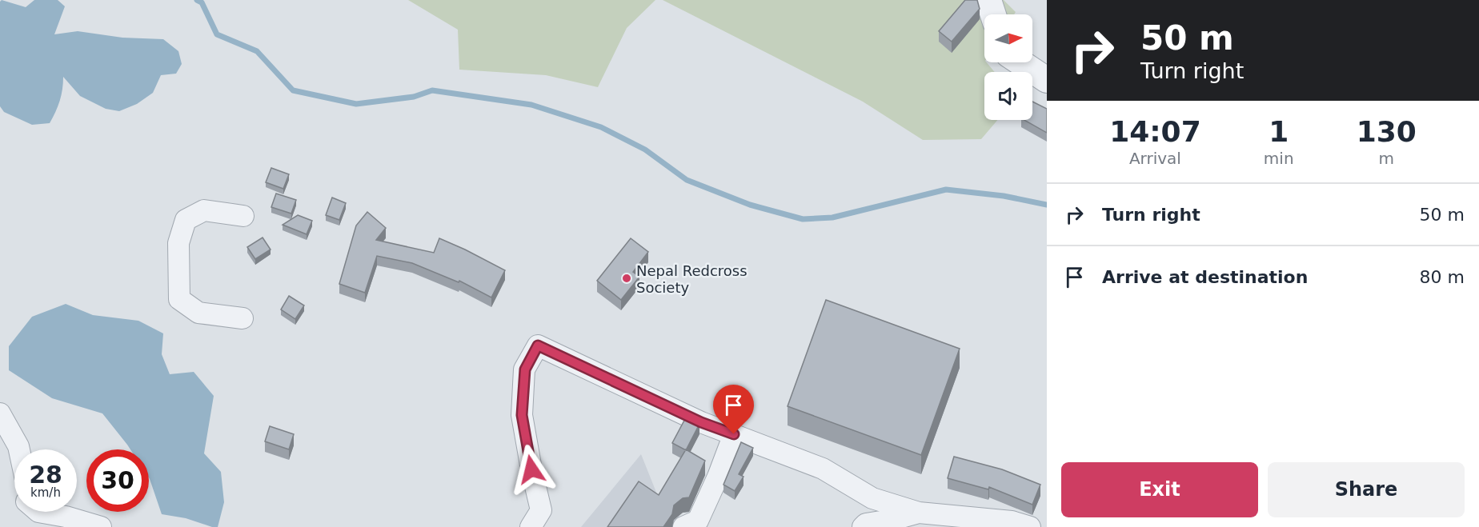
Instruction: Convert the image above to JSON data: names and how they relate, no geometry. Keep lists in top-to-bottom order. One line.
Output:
{"places":["Nepal Redcross Society"],"north":"right","page":{"turn":["50 m","Turn right"],"eta":["14:07","Arrival","1","min","130","m"],"list":[{"name":"Turn right","value":"50 m"},{"name":"Arrive at destination","value":"80 m"}],"speed":"28 km/h","limit":"30","buttons":["Exit","Share"]}}
